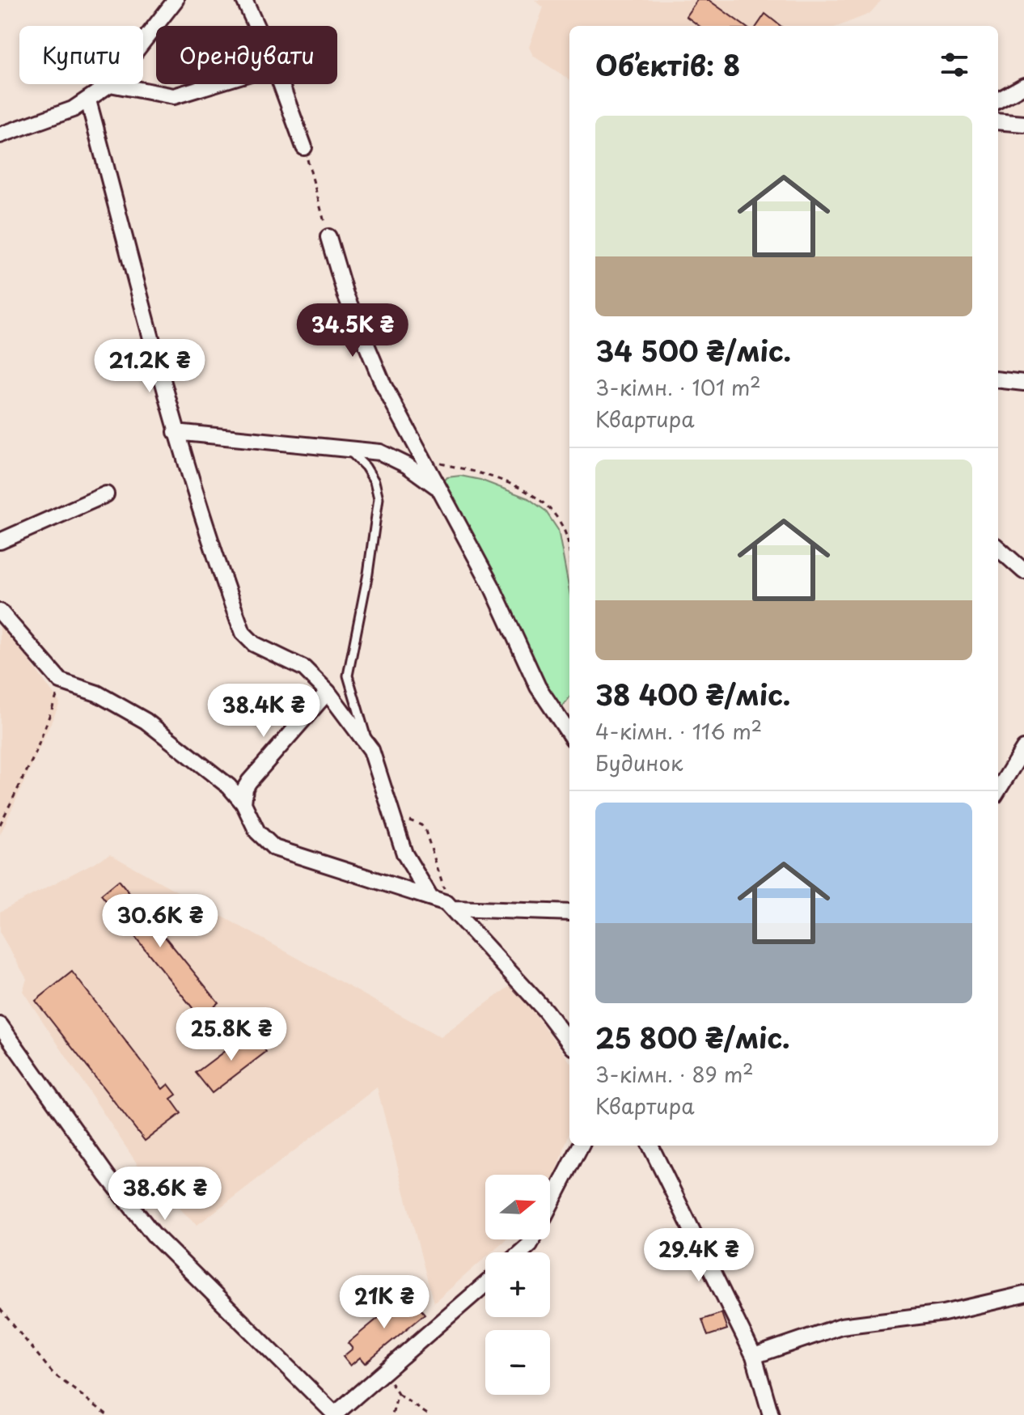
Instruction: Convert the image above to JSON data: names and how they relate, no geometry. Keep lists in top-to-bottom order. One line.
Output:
{"north":"right","page":{"chip":["Купити","Орендувати"],"heading":"Об’єктів: 8","list":[{"name":"34 500 ₴/міс.","note":"3-кімн. · 101 m² · Квартира"},{"name":"38 400 ₴/міс.","note":"4-кімн. · 116 m² · Будинок"},{"name":"25 800 ₴/міс.","note":"3-кімн. · 89 m² · Квартира"}],"price":["34.5K ₴","21.2K ₴","38.4K ₴","30.6K ₴","25.8K ₴","38.6K ₴","29.4K ₴","21K ₴"],"map_buttons":["+","−"]}}
